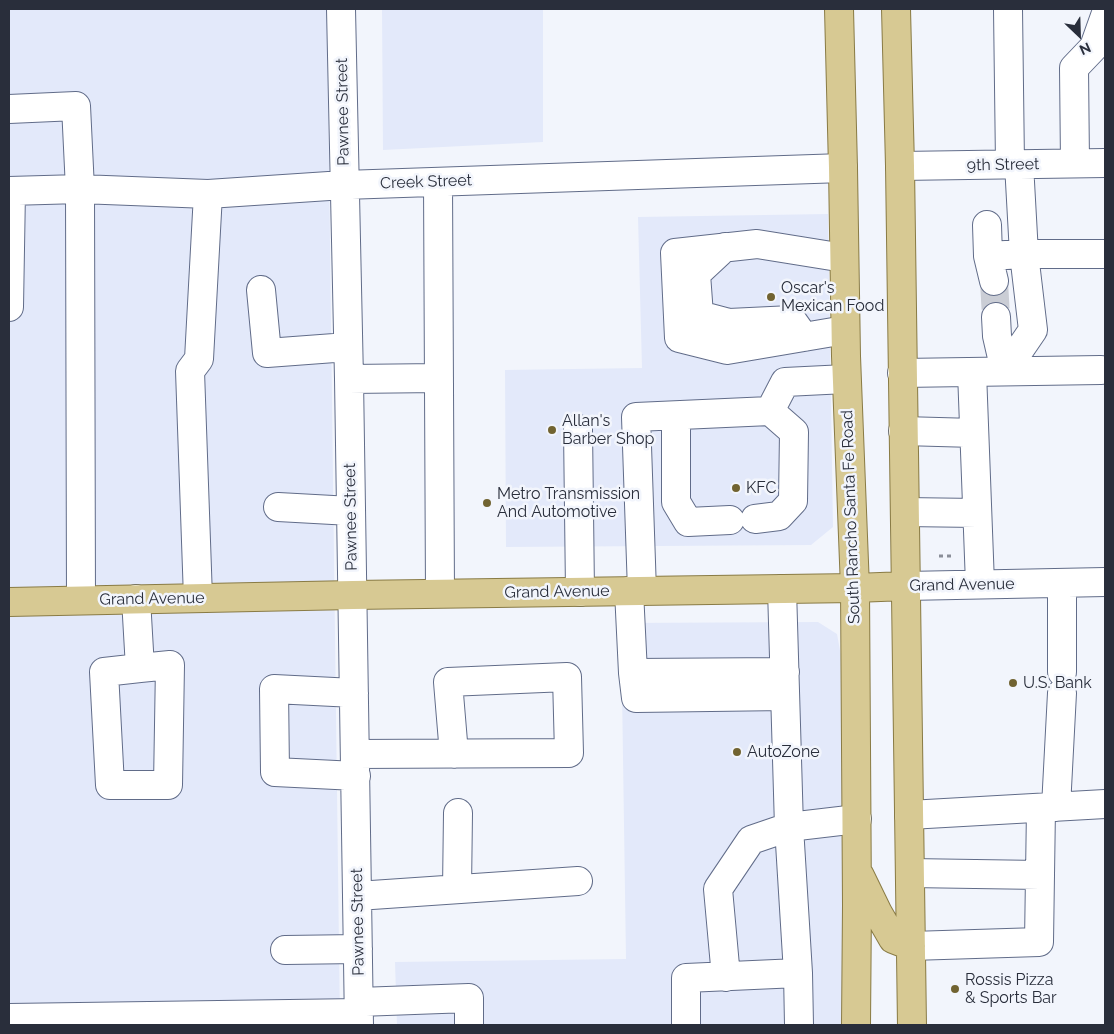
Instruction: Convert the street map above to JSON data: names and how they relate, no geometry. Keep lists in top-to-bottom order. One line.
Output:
{"streets":{"main road":["South Rancho Santa Fe Road","Grand Avenue"],"street":["Pawnee Street","9th Street","Creek Street"]},"crossings":[["Pawnee Street","Creek Street"],["Pawnee Street","Grand Avenue"],["Creek Street","South Rancho Santa Fe Road"],["South Rancho Santa Fe Road","Grand Avenue"]],"places":["Oscar's Mexican Food","Allan's Barber Shop","KFC","Metro Transmission And Automotive","U.S. Bank","AutoZone","Rossis Pizza & Sports Bar"],"north":"bottom right"}
